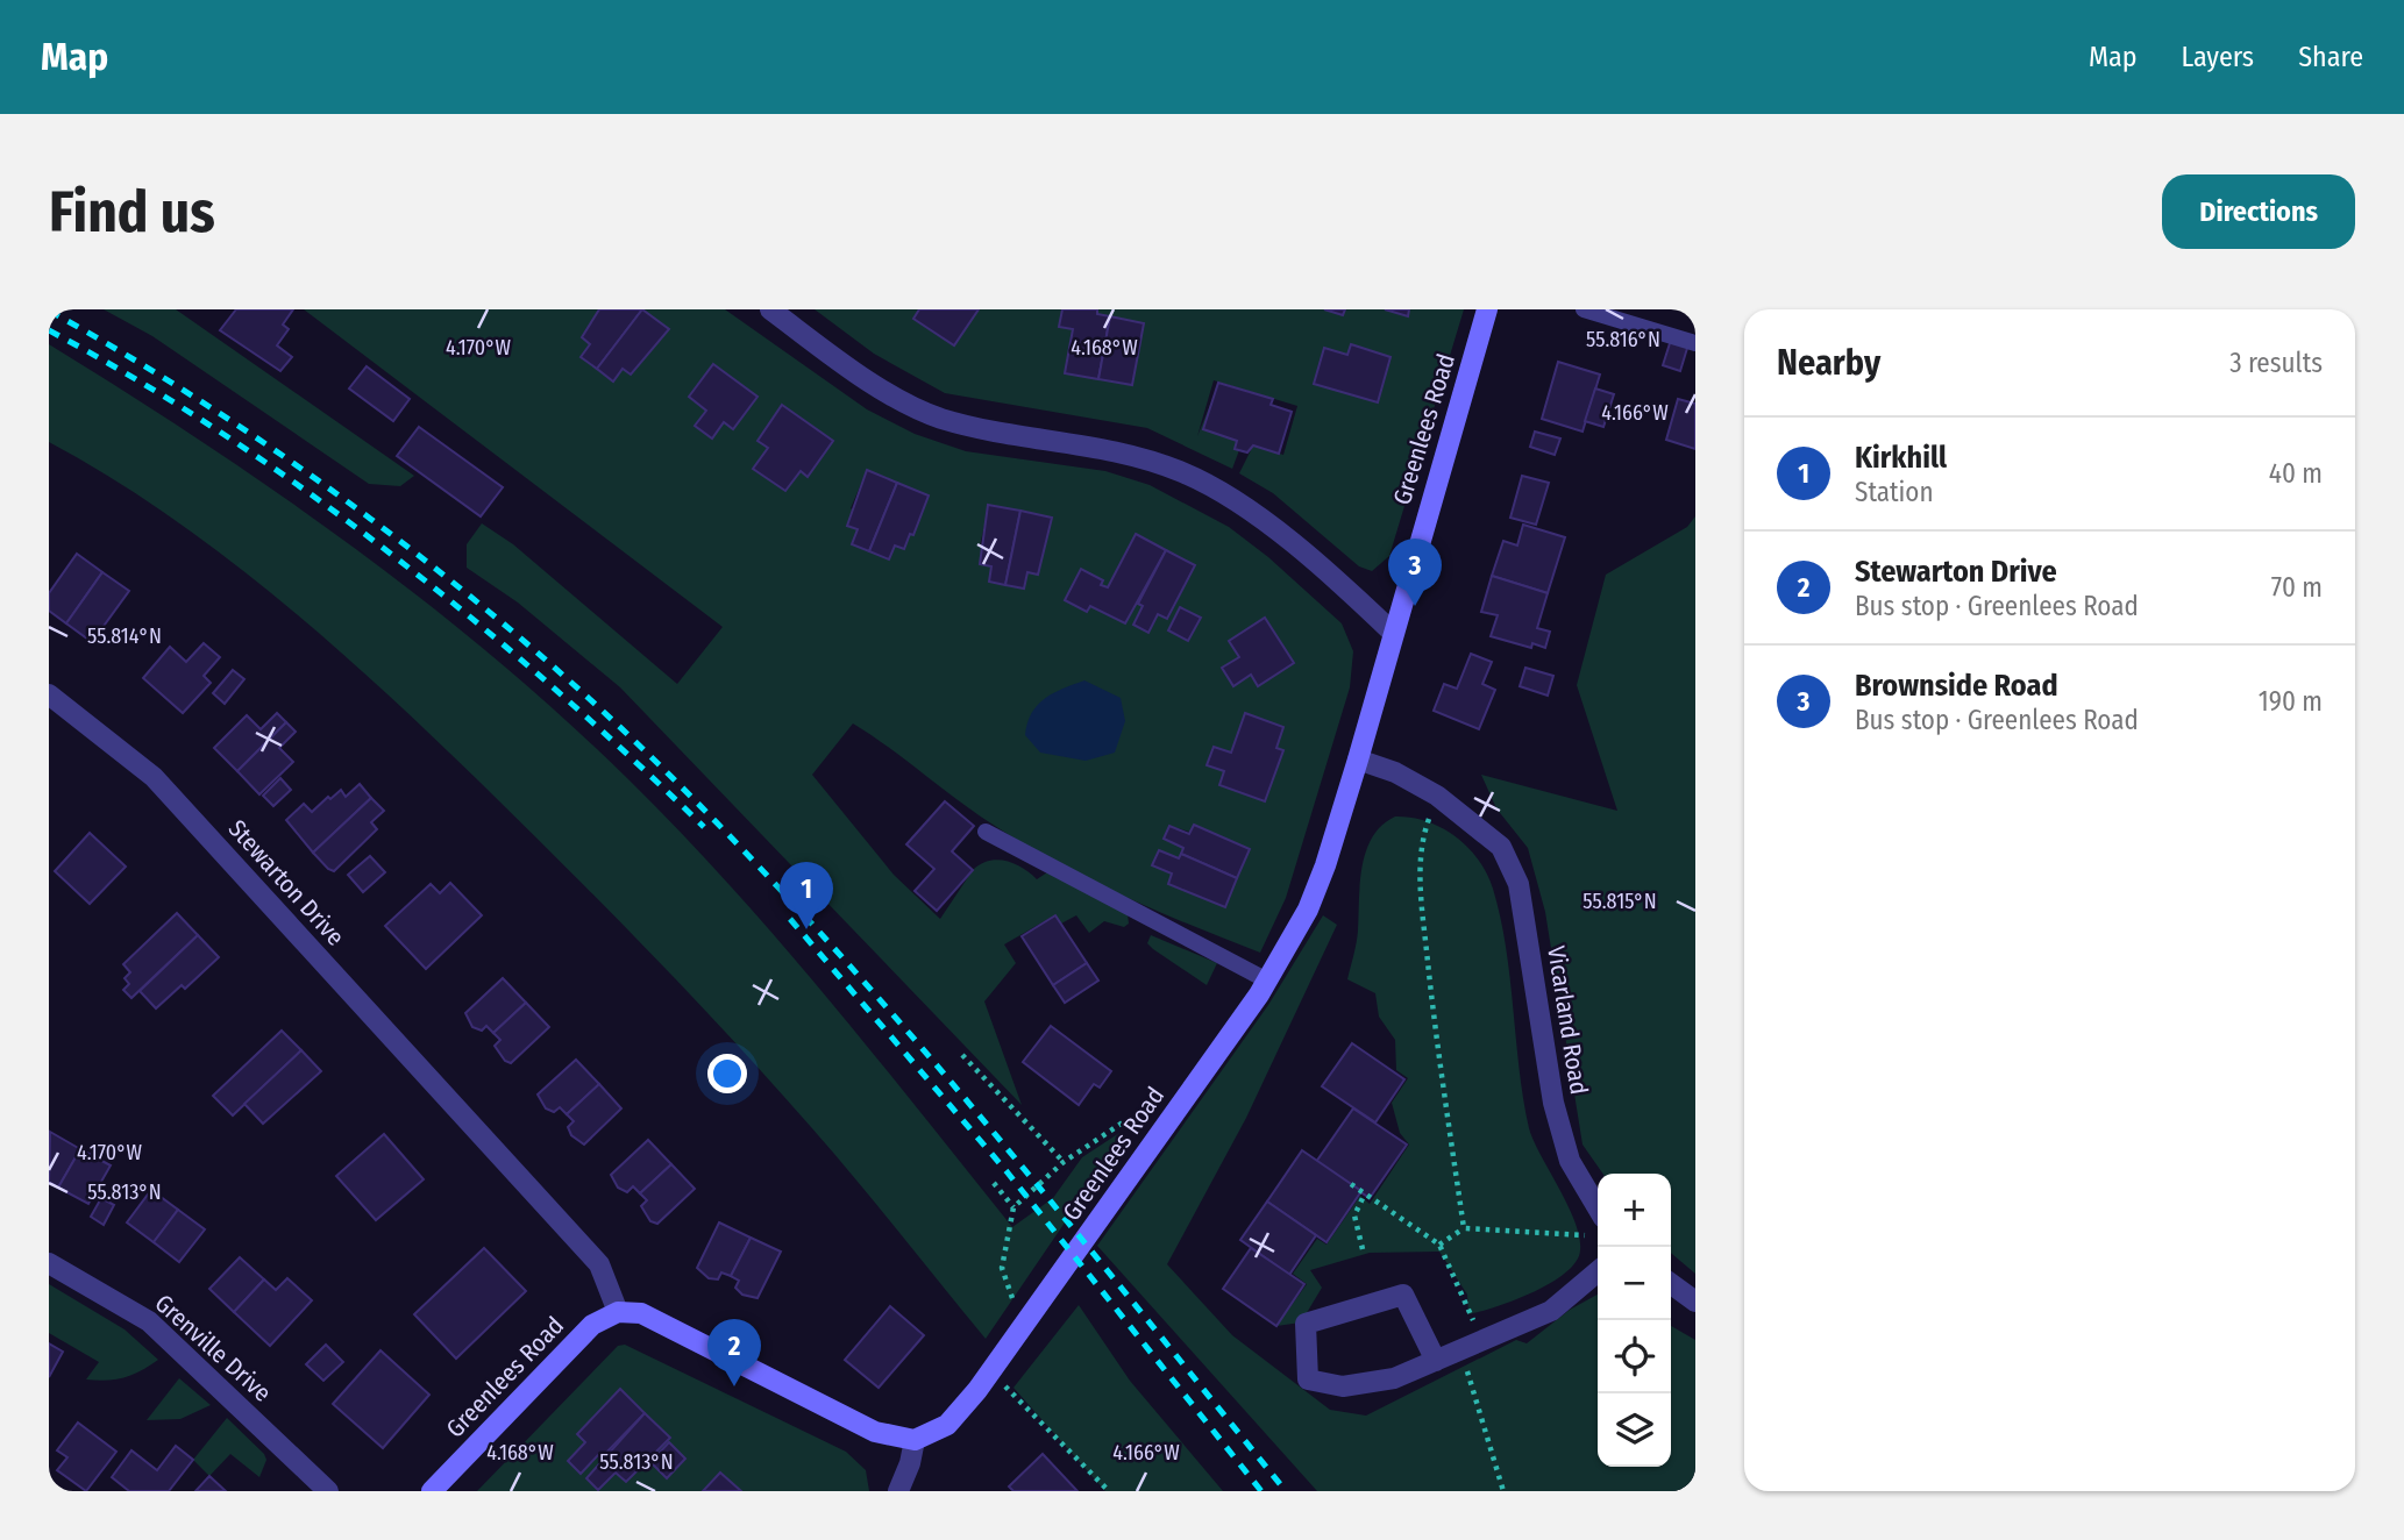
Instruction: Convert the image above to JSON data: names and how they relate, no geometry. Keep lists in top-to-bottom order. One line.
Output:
{"streets":{"main road":["Greenlees Road"],"street":["Stewarton Drive","Vicarland Road","Grenville Drive"]},"crossings":[["Greenlees Road","Stewarton Drive"],["Greenlees Road","Vicarland Road"]],"page":{"header":"Map","nav":["Map","Layers","Share"],"buttons":"Directions","title":"Find us","heading":["Nearby","3 results"],"list":[{"mark":"1","name":"Kirkhill","note":"Station","value":"40 m"},{"mark":"2","name":"Stewarton Drive","note":"Bus stop · Greenlees Road","value":"70 m"},{"mark":"3","name":"Brownside Road","note":"Bus stop · Greenlees Road","value":"190 m"}],"pins":["3","1","2"],"map_buttons":["+","−"]},"coordinates":["55.816°N","4.170°W","4.168°W","4.166°W","55.814°N","55.815°N","55.813°N"]}
